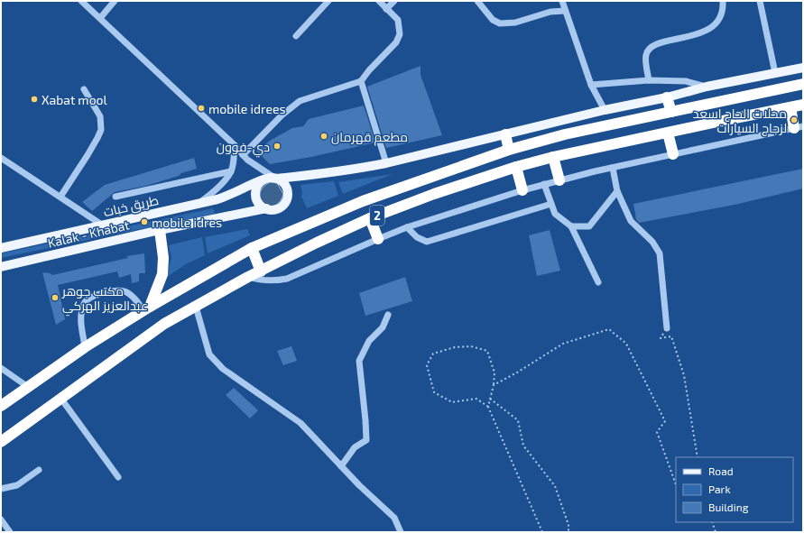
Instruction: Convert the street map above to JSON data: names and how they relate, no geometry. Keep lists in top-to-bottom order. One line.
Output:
{"streets":{"highway":["2"],"main road":["طريق خبات","Kalak - Khabat"]},"crossings":[["طريق خبات","Kalak - Khabat"]],"places":["Xabat mool","mobile idrees","محلات الحاج اسعد لزجاج السيارات","مطعم قهرمان","دي-فوون","mobile idres","مكتب جوهر عبدالعزيز الهركي"],"legend":["Road","Park","Building"]}
